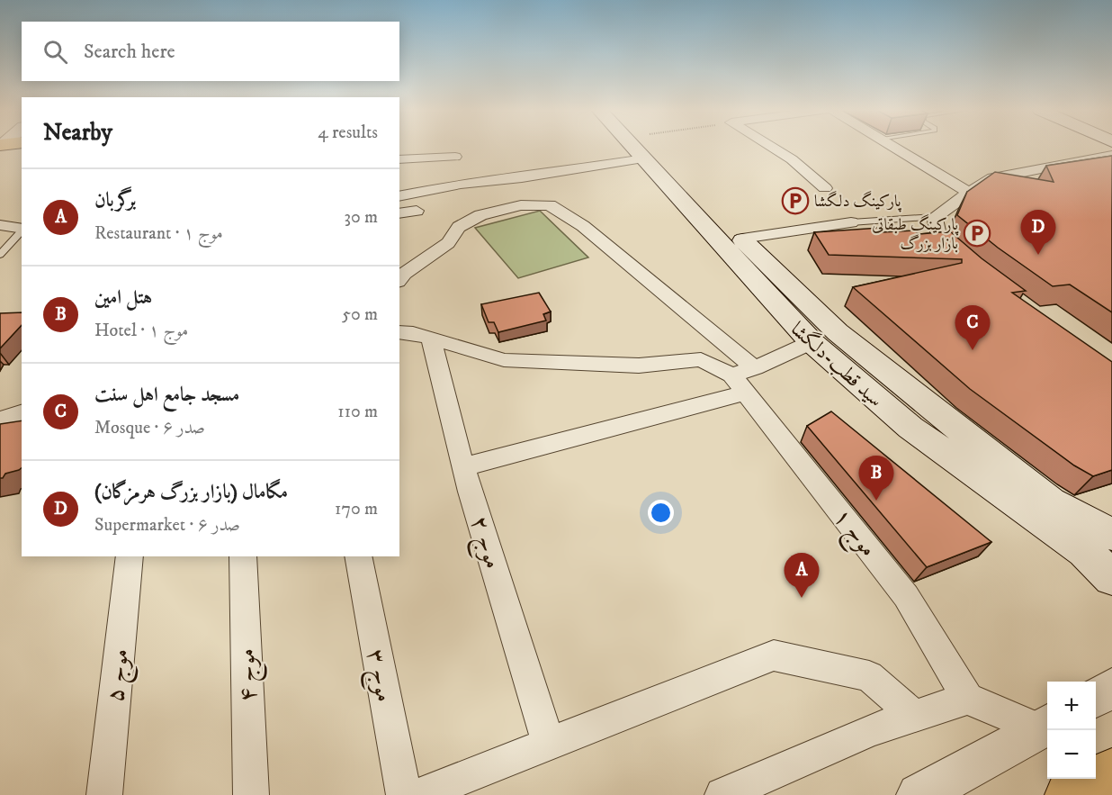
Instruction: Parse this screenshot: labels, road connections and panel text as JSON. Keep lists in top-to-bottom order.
{
  "streets": {
    "main road": ["سید قطب-دلگشا"],
    "street": [
      "موج ۱",
      "موج ۲",
      "موج ۵",
      "موج ۴",
      "موج ۳"
    ]
  },
  "places": {
    "parking": ["پارکینگ دلگشا", "پارکینگ طبقاتی بازار بزرگ"]
  },
  "page": {
    "search": "Search here",
    "heading": ["Nearby", "4 results"],
    "list": [
      {
        "mark": "A",
        "name": "برگربان",
        "note": "Restaurant · موج ۱",
        "value": "30 m"
      },
      {
        "mark": "B",
        "name": "هتل امین",
        "note": "Hotel · موج ۱",
        "value": "50 m"
      },
      {
        "mark": "C",
        "name": "مسجد جامع اهل سنت",
        "note": "Mosque · صدر ۶",
        "value": "110 m"
      },
      {
        "mark": "D",
        "name": "مگامال (بازار بزرگ هرمزگان)",
        "note": "Supermarket · صدر ۶",
        "value": "170 m"
      }
    ],
    "pins": [
      "D",
      "C",
      "B",
      "A"
    ],
    "map_buttons": ["+", "−"]
  }
}
